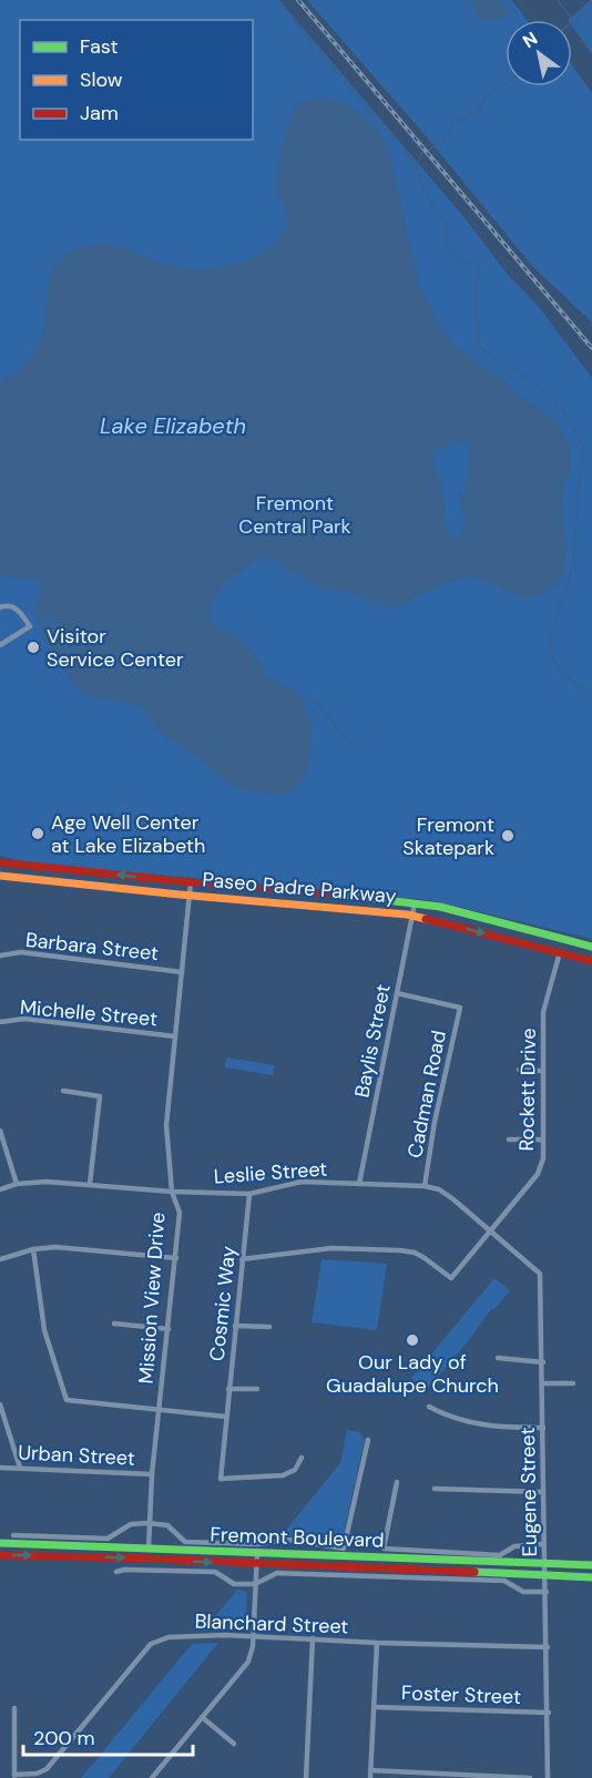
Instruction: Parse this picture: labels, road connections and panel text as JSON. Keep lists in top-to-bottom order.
{
  "streets": {
    "main road": ["Paseo Padre Parkway", "Mission View Drive", "Fremont Boulevard"],
    "street": [
      "Barbara Street",
      "Michelle Street",
      "Baylis Street",
      "Rockett Drive",
      "Cadman Road",
      "Leslie Street",
      "Cosmic Way",
      "Urban Street",
      "Eugene Street",
      "Blanchard Street",
      "Foster Street"
    ]
  },
  "crossings": [
    ["Paseo Padre Parkway", "Baylis Street"],
    ["Paseo Padre Parkway", "Rockett Drive"],
    ["Paseo Padre Parkway", "Mission View Drive"],
    ["Barbara Street", "Mission View Drive"],
    ["Michelle Street", "Mission View Drive"],
    ["Baylis Street", "Cadman Road"],
    ["Baylis Street", "Leslie Street"],
    ["Rockett Drive", "Leslie Street"],
    ["Rockett Drive", "Cosmic Way"],
    ["Rockett Drive", "Eugene Street"],
    ["Cadman Road", "Leslie Street"],
    ["Leslie Street", "Mission View Drive"],
    ["Leslie Street", "Cosmic Way"],
    ["Leslie Street", "Eugene Street"],
    ["Mission View Drive", "Urban Street"],
    ["Mission View Drive", "Fremont Boulevard"],
    ["Eugene Street", "Fremont Boulevard"],
    ["Eugene Street", "Blanchard Street"],
    ["Eugene Street", "Foster Street"]
  ],
  "water": ["Lake Elizabeth"],
  "parks": ["Fremont Central Park"],
  "places": [
    "Visitor Service Center",
    "Age Well Center at Lake Elizabeth",
    "Fremont Skatepark",
    "Our Lady of Guadalupe Church"
  ],
  "legend": ["Fast", "Slow", "Jam"],
  "scale_bar": "200 m",
  "north": "top left"
}
